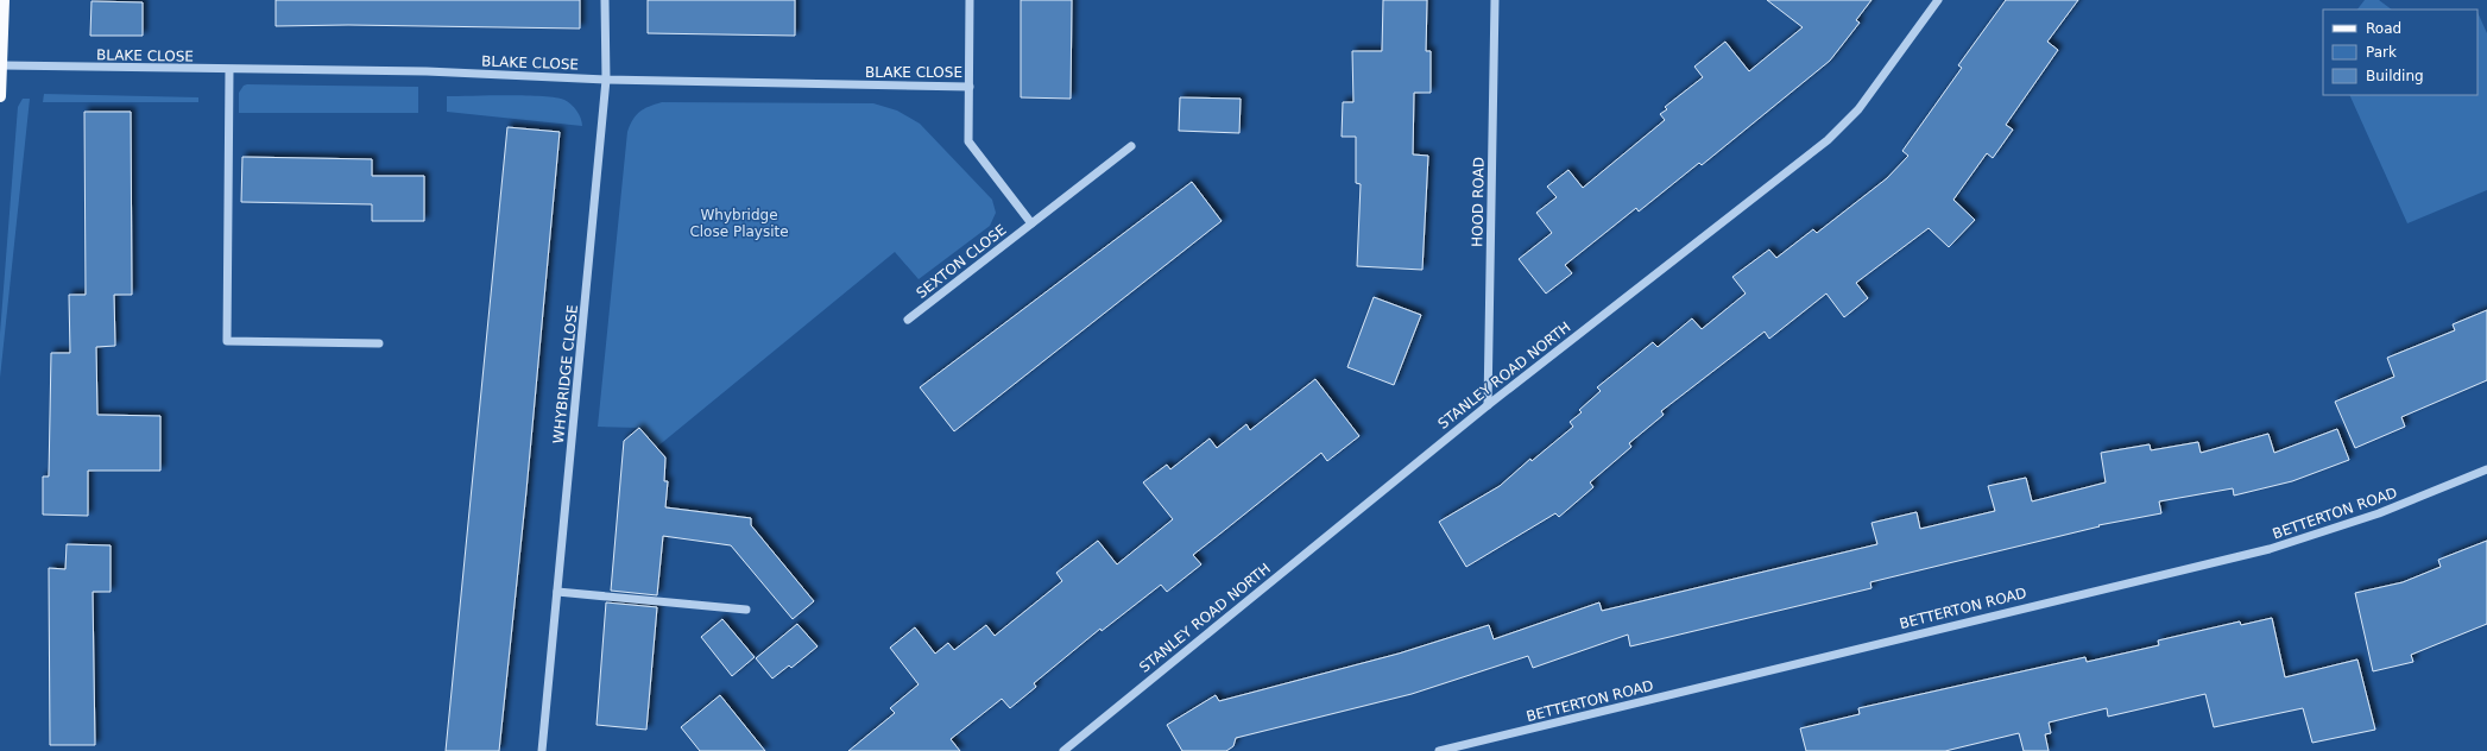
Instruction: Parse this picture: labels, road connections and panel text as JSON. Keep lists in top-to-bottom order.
{
  "streets": {
    "street": [
      "BLAKE CLOSE",
      "HOOD ROAD",
      "SEXTON CLOSE",
      "WHYBRIDGE CLOSE",
      "STANLEY ROAD NORTH",
      "BETTERTON ROAD"
    ]
  },
  "crossings": [
    ["BLAKE CLOSE", "WHYBRIDGE CLOSE"],
    ["HOOD ROAD", "STANLEY ROAD NORTH"]
  ],
  "parks": ["Whybridge Close Playsite"],
  "legend": ["Road", "Park", "Building"]
}
